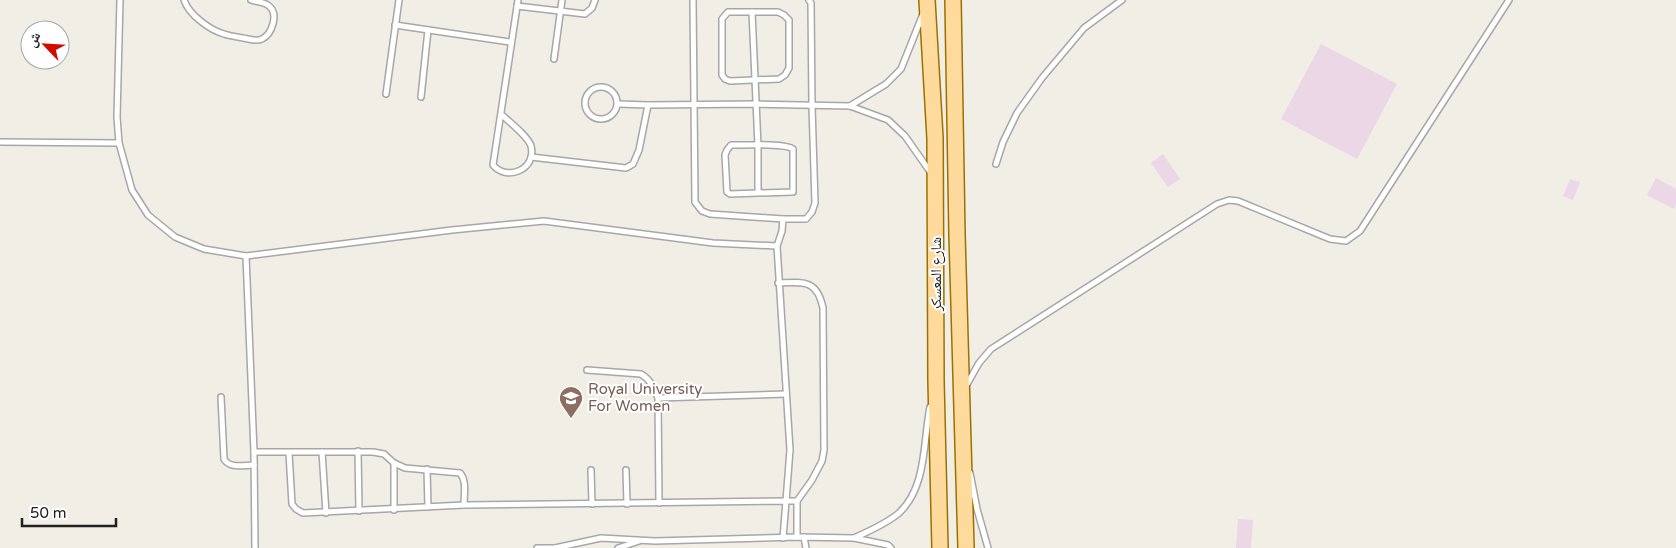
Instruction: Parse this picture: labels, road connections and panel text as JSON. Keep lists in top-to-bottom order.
{
  "streets": {
    "main road": ["شارع المعسكر"]
  },
  "places": {
    "school or university": ["Royal University For Women"]
  },
  "scale_bar": "50 m",
  "north": "top left"
}
